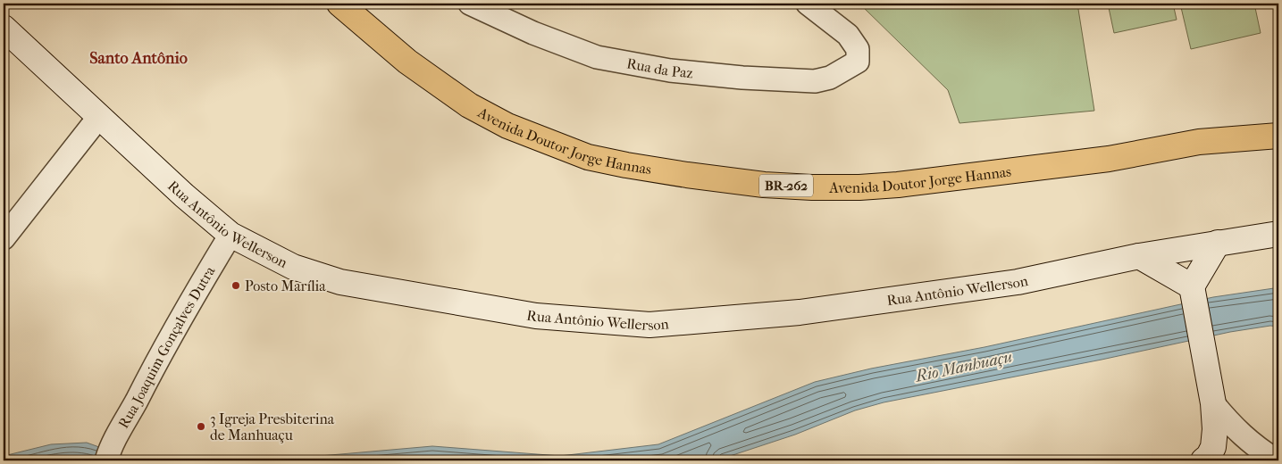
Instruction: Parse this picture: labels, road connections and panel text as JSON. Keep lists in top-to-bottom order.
{
  "streets": {
    "highway": ["Avenida Doutor Jorge Hannas", "BR-262"],
    "street": ["Rua da Paz", "Rua Antônio Wellerson", "Rua Joaquim Gonçalves Dutra"]
  },
  "crossings": [
    ["Rua Antônio Wellerson", "Rua Joaquim Gonçalves Dutra"]
  ],
  "districts": ["Santo Antônio"],
  "water": ["Rio Manhuaçu"],
  "places": ["Posto Marília", "3 Igreja Presbiterina de Manhuaçu"]
}
